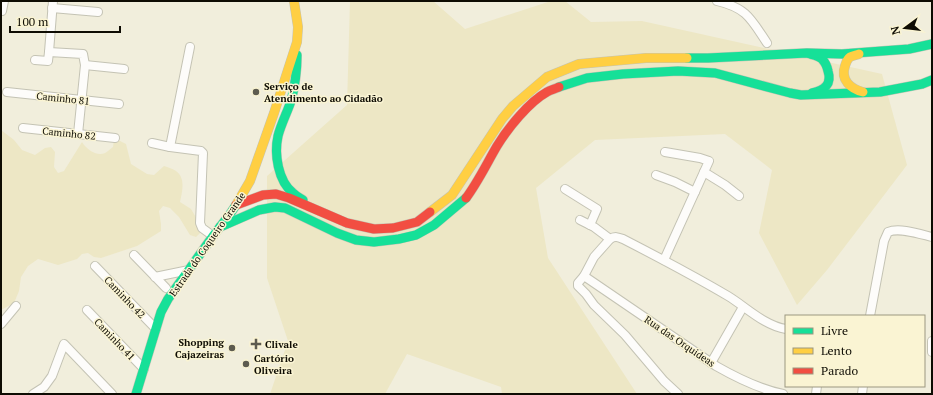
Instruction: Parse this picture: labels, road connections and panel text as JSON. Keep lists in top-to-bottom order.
{
  "streets": {
    "main road": ["Estrada do Coqueiro Grande"],
    "street": [
      "Caminho 81",
      "Caminho 82",
      "Caminho 42",
      "Caminho 41",
      "Rua das Orquideas"
    ]
  },
  "crossings": [
    ["Estrada do Coqueiro Grande", "Caminho 42"],
    ["Estrada do Coqueiro Grande", "Caminho 41"]
  ],
  "places": {
    "other": ["Serviço de Atendimento ao Cidadão", "Shopping Cajazeiras", "Cartório Oliveira"],
    "health": ["Clivale"]
  },
  "legend": ["Livre", "Lento", "Parado"],
  "scale_bar": "100 m",
  "north": "left"
}
